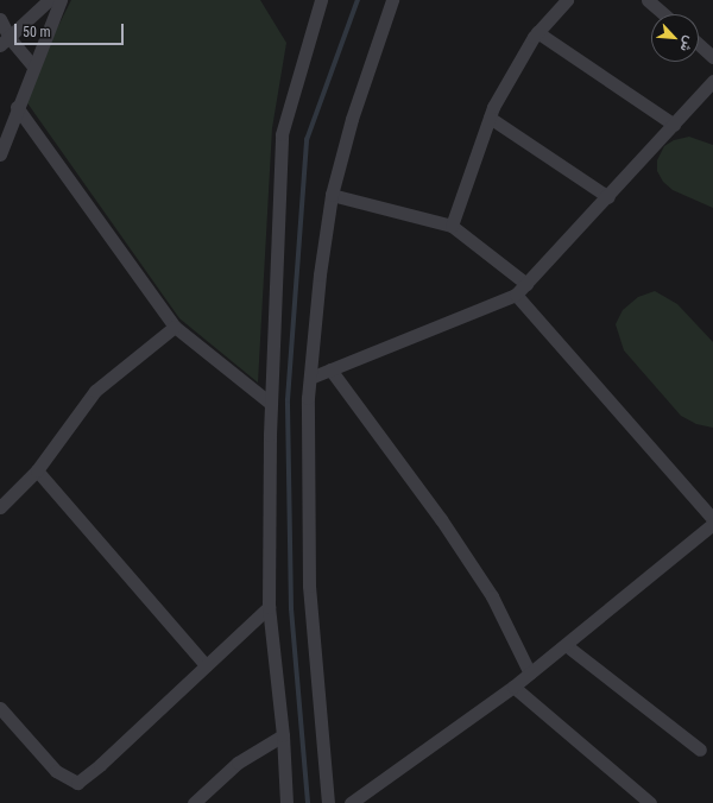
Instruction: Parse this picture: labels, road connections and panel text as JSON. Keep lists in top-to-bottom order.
{
  "scale_bar": "50 m",
  "north": "bottom right"
}
